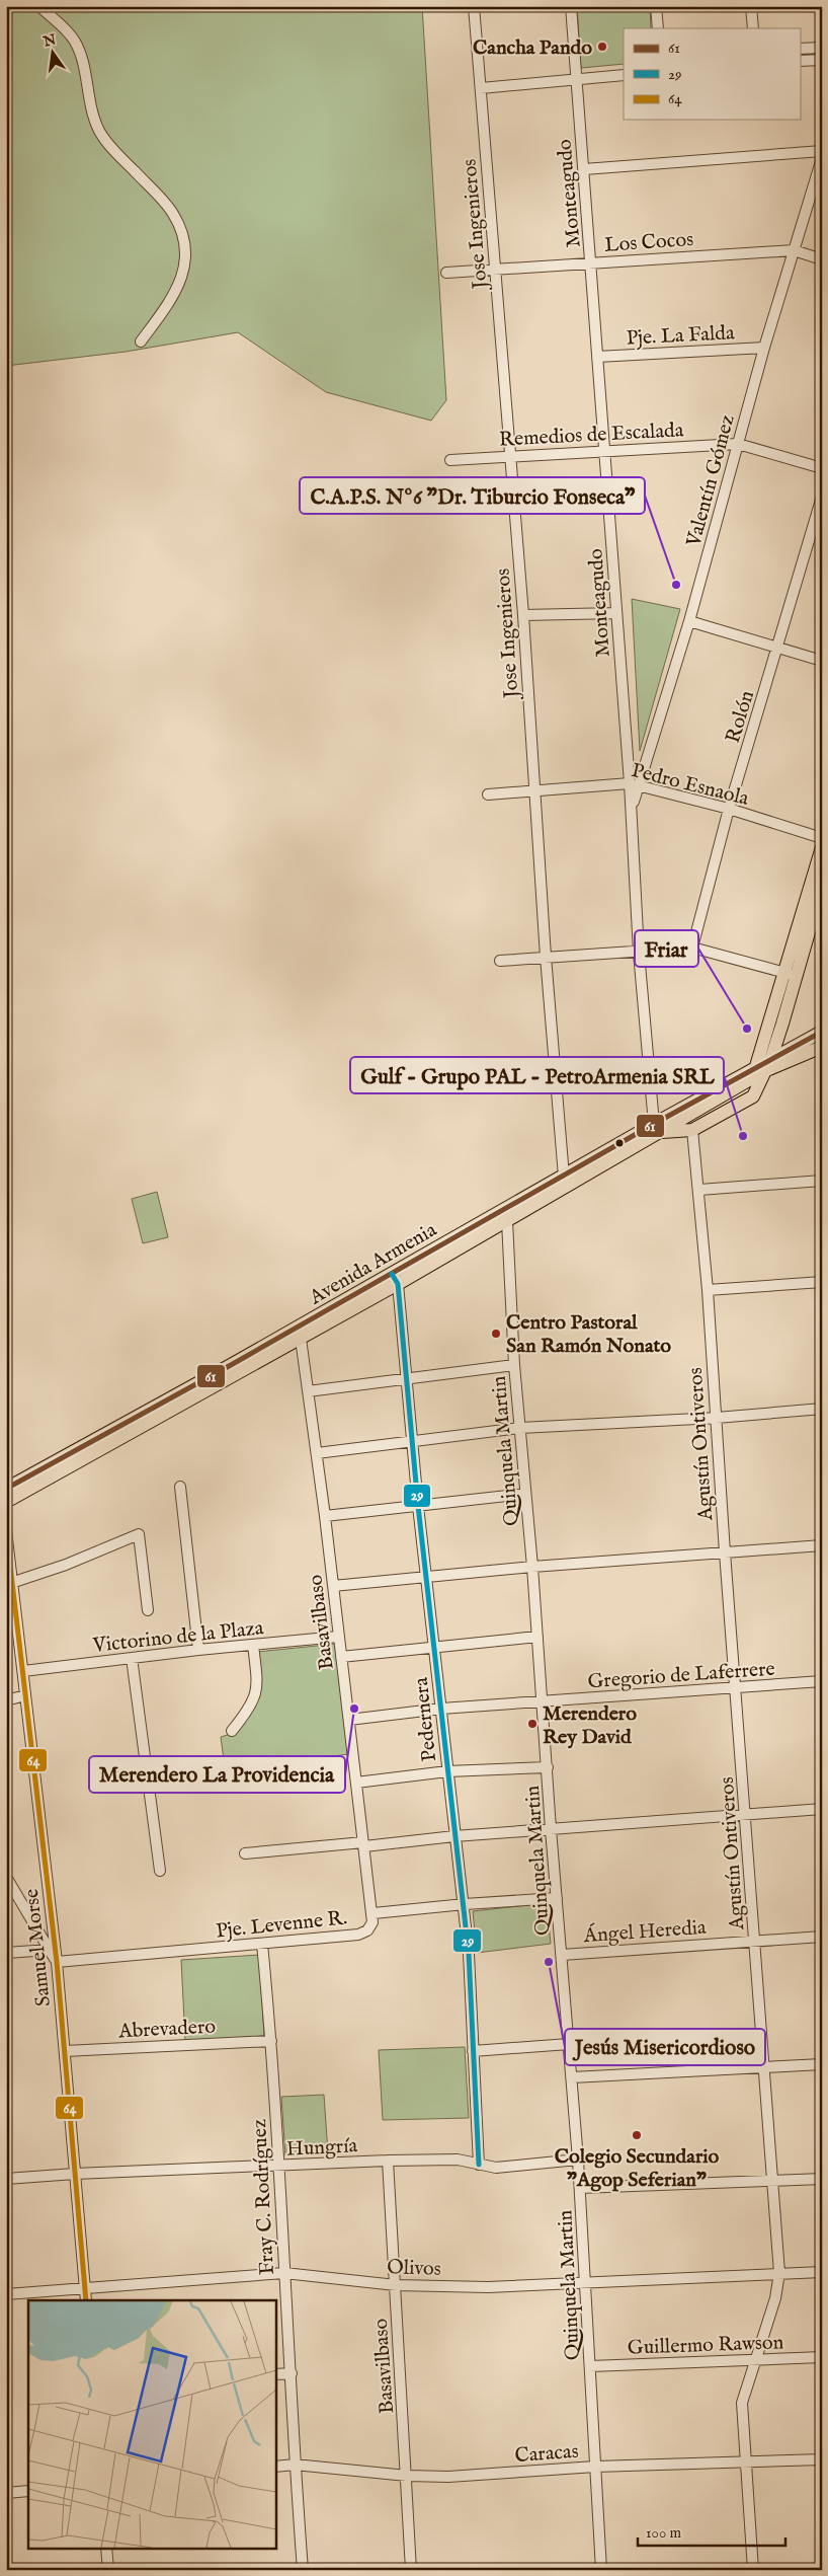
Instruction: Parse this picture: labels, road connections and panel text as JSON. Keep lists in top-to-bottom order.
{
  "streets": {
    "main road": ["Avenida Armenia"],
    "street": [
      "Monteagudo",
      "Jose Ingenieros",
      "Los Cocos",
      "Pje. La Falda",
      "Remedios de Escalada",
      "Valentín Gómez",
      "Rolón",
      "Pedro Esnaola",
      "Agustín Ontiveros",
      "Quinquela Martin",
      "Basavilbaso",
      "Victorino de la Plaza",
      "Gregorio de Laferrere",
      "Pedernera",
      "Pje. Levenne R.",
      "Ángel Heredia",
      "Samuel Morse",
      "Abrevadero",
      "Hungría",
      "Fray C. Rodríguez",
      "Olivos",
      "Guillermo Rawson",
      "Caracas"
    ]
  },
  "crossings": [
    ["Monteagudo", "Los Cocos"],
    ["Monteagudo", "Pje. La Falda"],
    ["Monteagudo", "Remedios de Escalada"],
    ["Monteagudo", "Valentín Gómez"],
    ["Monteagudo", "Pedro Esnaola"],
    ["Monteagudo", "Avenida Armenia"],
    ["Jose Ingenieros", "Los Cocos"],
    ["Jose Ingenieros", "Remedios de Escalada"],
    ["Jose Ingenieros", "Pedro Esnaola"],
    ["Jose Ingenieros", "Avenida Armenia"],
    ["Los Cocos", "Valentín Gómez"],
    ["Pje. La Falda", "Valentín Gómez"],
    ["Remedios de Escalada", "Valentín Gómez"],
    ["Valentín Gómez", "Pedro Esnaola"],
    ["Rolón", "Pedro Esnaola"],
    ["Avenida Armenia", "Quinquela Martin"],
    ["Avenida Armenia", "Basavilbaso"],
    ["Avenida Armenia", "Pedernera"],
    ["Agustín Ontiveros", "Gregorio de Laferrere"],
    ["Agustín Ontiveros", "Ángel Heredia"],
    ["Agustín Ontiveros", "Olivos"],
    ["Agustín Ontiveros", "Guillermo Rawson"],
    ["Agustín Ontiveros", "Caracas"],
    ["Quinquela Martin", "Gregorio de Laferrere"],
    ["Quinquela Martin", "Pje. Levenne R."],
    ["Quinquela Martin", "Ángel Heredia"],
    ["Quinquela Martin", "Hungría"],
    ["Quinquela Martin", "Olivos"],
    ["Quinquela Martin", "Guillermo Rawson"],
    ["Quinquela Martin", "Caracas"],
    ["Basavilbaso", "Victorino de la Plaza"],
    ["Basavilbaso", "Gregorio de Laferrere"],
    ["Basavilbaso", "Pje. Levenne R."],
    ["Basavilbaso", "Hungría"],
    ["Basavilbaso", "Olivos"],
    ["Basavilbaso", "Caracas"],
    ["Victorino de la Plaza", "Samuel Morse"],
    ["Gregorio de Laferrere", "Pedernera"],
    ["Pedernera", "Pje. Levenne R."],
    ["Pedernera", "Hungría"],
    ["Pje. Levenne R.", "Samuel Morse"],
    ["Pje. Levenne R.", "Fray C. Rodríguez"],
    ["Samuel Morse", "Abrevadero"],
    ["Samuel Morse", "Hungría"],
    ["Samuel Morse", "Olivos"],
    ["Abrevadero", "Fray C. Rodríguez"],
    ["Hungría", "Fray C. Rodríguez"],
    ["Fray C. Rodríguez", "Olivos"],
    ["Fray C. Rodríguez", "Caracas"]
  ],
  "places": [
    "Cancha Pando",
    "C.A.P.S. Nº6 \"Dr. Tiburcio Fonseca\"",
    "Friar",
    "Gulf - Grupo PAL - PetroArmenia SRL",
    "Centro Pastoral San Ramón Nonato",
    "Merendero La Providencia",
    "Merendero Rey David",
    "Jesús Misericordioso",
    "Colegio Secundario \"Agop Seferian\""
  ],
  "lines": ["transit line 61", "transit line 29", "transit line 64"],
  "legend": ["61", "29", "64"],
  "scale_bar": "100 m",
  "north": "top"
}
